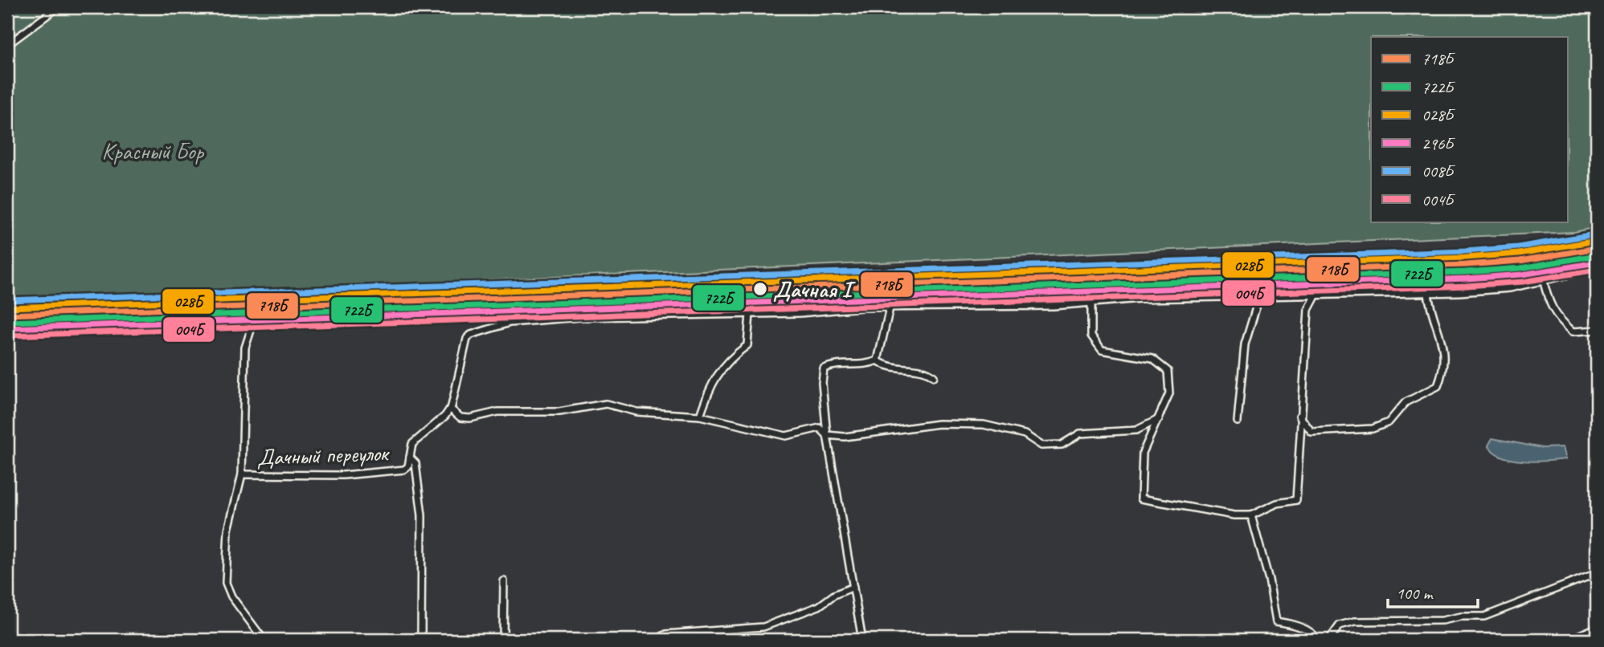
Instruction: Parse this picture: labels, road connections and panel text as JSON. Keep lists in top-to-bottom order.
{
  "streets": {
    "street": ["Дачный переулок"]
  },
  "parks": ["Красный Бор"],
  "places": ["Дачная I"],
  "lines": [
    "transit line 008Б",
    "transit line 028Б",
    "transit line 718Б",
    "transit line 722Б",
    "transit line 296Б",
    "transit line 004Б"
  ],
  "legend": [
    "718Б",
    "722Б",
    "028Б",
    "296Б",
    "008Б",
    "004Б"
  ],
  "scale_bar": "100 m"
}
